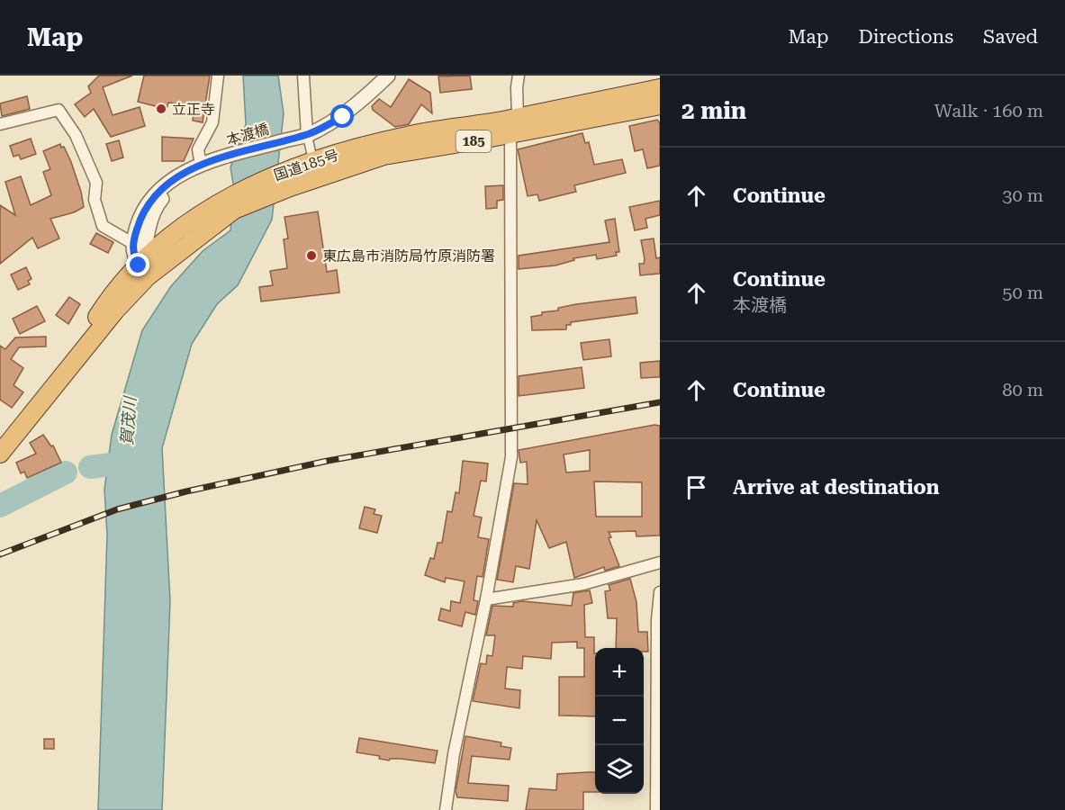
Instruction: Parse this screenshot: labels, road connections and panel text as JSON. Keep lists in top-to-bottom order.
{
  "streets": {
    "highway": ["185", "国道185号"],
    "street": ["本渡橋"]
  },
  "water": ["賀茂川"],
  "places": ["立正寺", "東広島市消防局竹原消防署"],
  "page": {
    "header": "Map",
    "nav": ["Map", "Directions", "Saved"],
    "heading": ["2 min", "Walk · 160 m"],
    "list": [
      ["Continue", "30 m"],
      ["Continue", "本渡橋", "50 m"],
      ["Continue", "80 m"],
      "Arrive at destination"
    ],
    "map_buttons": ["+", "−"]
  }
}
